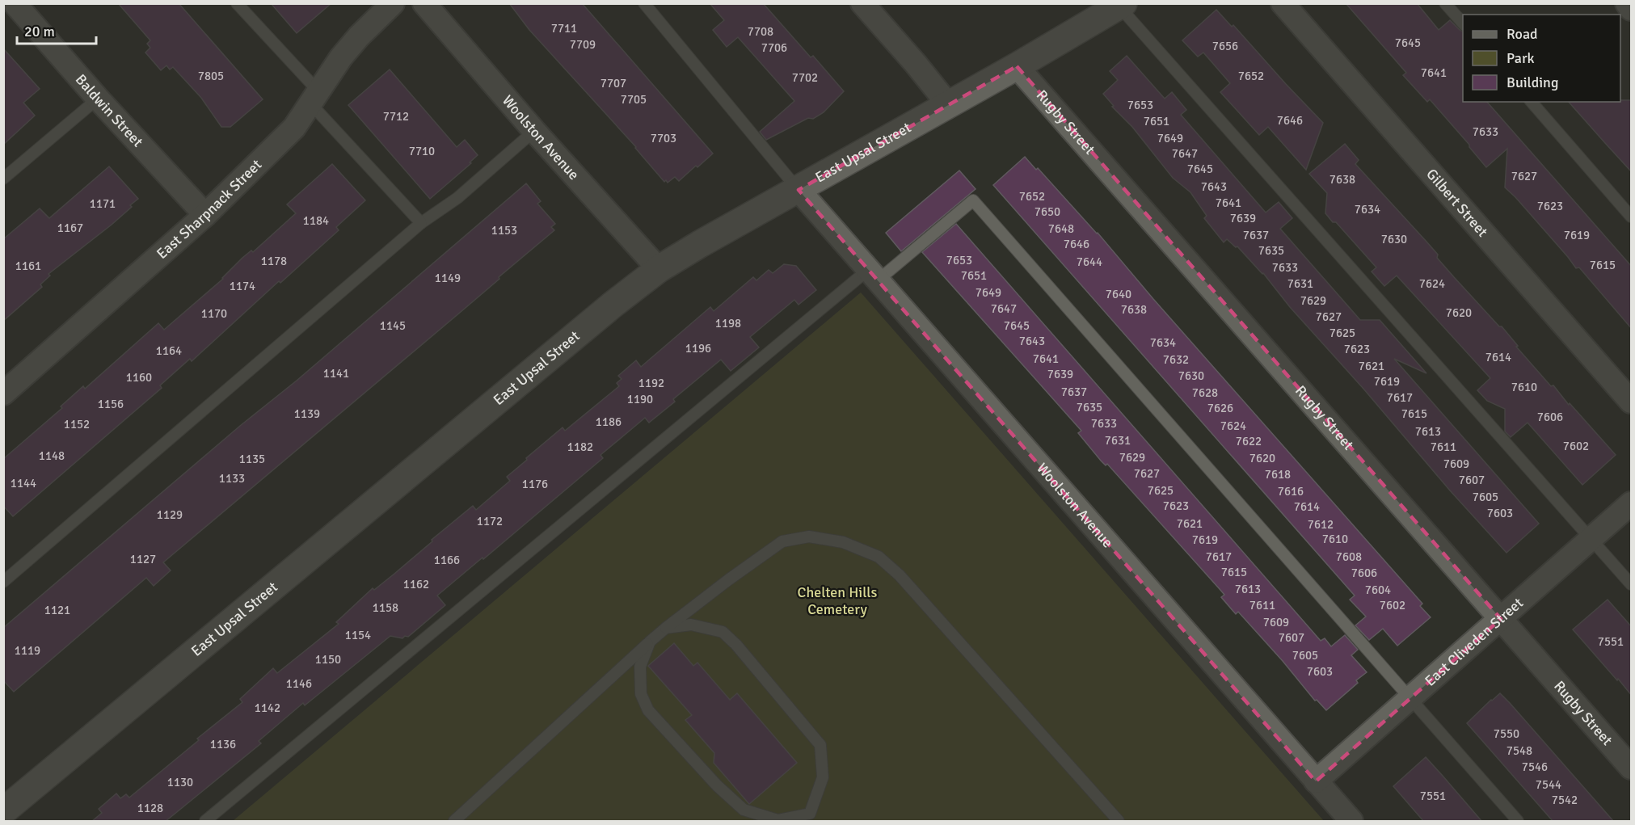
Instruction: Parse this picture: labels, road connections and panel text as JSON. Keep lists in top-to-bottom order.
{
  "streets": {
    "street": [
      "Baldwin Street",
      "Rugby Street",
      "Woolston Avenue",
      "East Upsal Street",
      "Gilbert Street",
      "East Sharpnack Street",
      "East Cliveden Street"
    ]
  },
  "crossings": [
    ["Baldwin Street", "East Sharpnack Street"],
    ["Rugby Street", "East Upsal Street"],
    ["Rugby Street", "East Cliveden Street"],
    ["Woolston Avenue", "East Upsal Street"],
    ["Woolston Avenue", "East Cliveden Street"]
  ],
  "parks": ["Chelten Hills Cemetery"],
  "house_numbers": [
    "7711",
    "7708",
    "7645",
    "7709",
    "7656",
    "7706",
    "7641",
    "7805",
    "7652",
    "7702",
    "7707",
    "7705",
    "7653",
    "7712",
    "7646",
    "7651",
    "7633",
    "7703",
    "7649",
    "7710",
    "7647",
    "7645",
    "7627",
    "7638",
    "7643",
    "7652",
    "7641",
    "1171",
    "7623",
    "7634",
    "7650",
    "7639",
    "1184",
    "1167",
    "7648",
    "1153",
    "7637",
    "7619",
    "7630",
    "7646",
    "7635",
    "7653",
    "1178",
    "7644",
    "7615",
    "1161",
    "7633",
    "7651",
    "1149",
    "7631",
    "7624",
    "1174",
    "7649",
    "7640",
    "7629",
    "7647",
    "7638",
    "7620",
    "1170",
    "7627",
    "1198",
    "1145",
    "7645",
    "7625",
    "7643",
    "7634",
    "1196",
    "7623",
    "1164",
    "7614",
    "7641",
    "7632",
    "7621",
    "1141",
    "7639",
    "7630",
    "1160",
    "7619",
    "1192",
    "7610",
    "7637",
    "7628",
    "7617",
    "1190",
    "1156",
    "7635",
    "7626",
    "1139",
    "7615",
    "7606",
    "1186",
    "7633",
    "1152",
    "7624",
    "7613",
    "7631",
    "7622",
    "7602",
    "1182",
    "7611",
    "1148",
    "7629",
    "7620",
    "1135",
    "7609",
    "7627",
    "7618",
    "1133",
    "7607",
    "1144",
    "1176",
    "7625",
    "7616",
    "7605",
    "7623",
    "7614",
    "7603",
    "1129",
    "1172",
    "7621",
    "7612",
    "7610",
    "7619",
    "7617",
    "7608",
    "1127",
    "1166",
    "7615",
    "7606",
    "1162",
    "7613",
    "7604",
    "7611",
    "7602",
    "1158",
    "1121",
    "7609",
    "1154",
    "7607",
    "7551",
    "1119",
    "7605",
    "1150",
    "7603",
    "1146",
    "1142",
    "7550",
    "1136",
    "7548",
    "7546",
    "1130",
    "7544",
    "7551",
    "7542",
    "1128"
  ],
  "legend": ["Road", "Park", "Building"],
  "scale_bar": "20 m"
}
